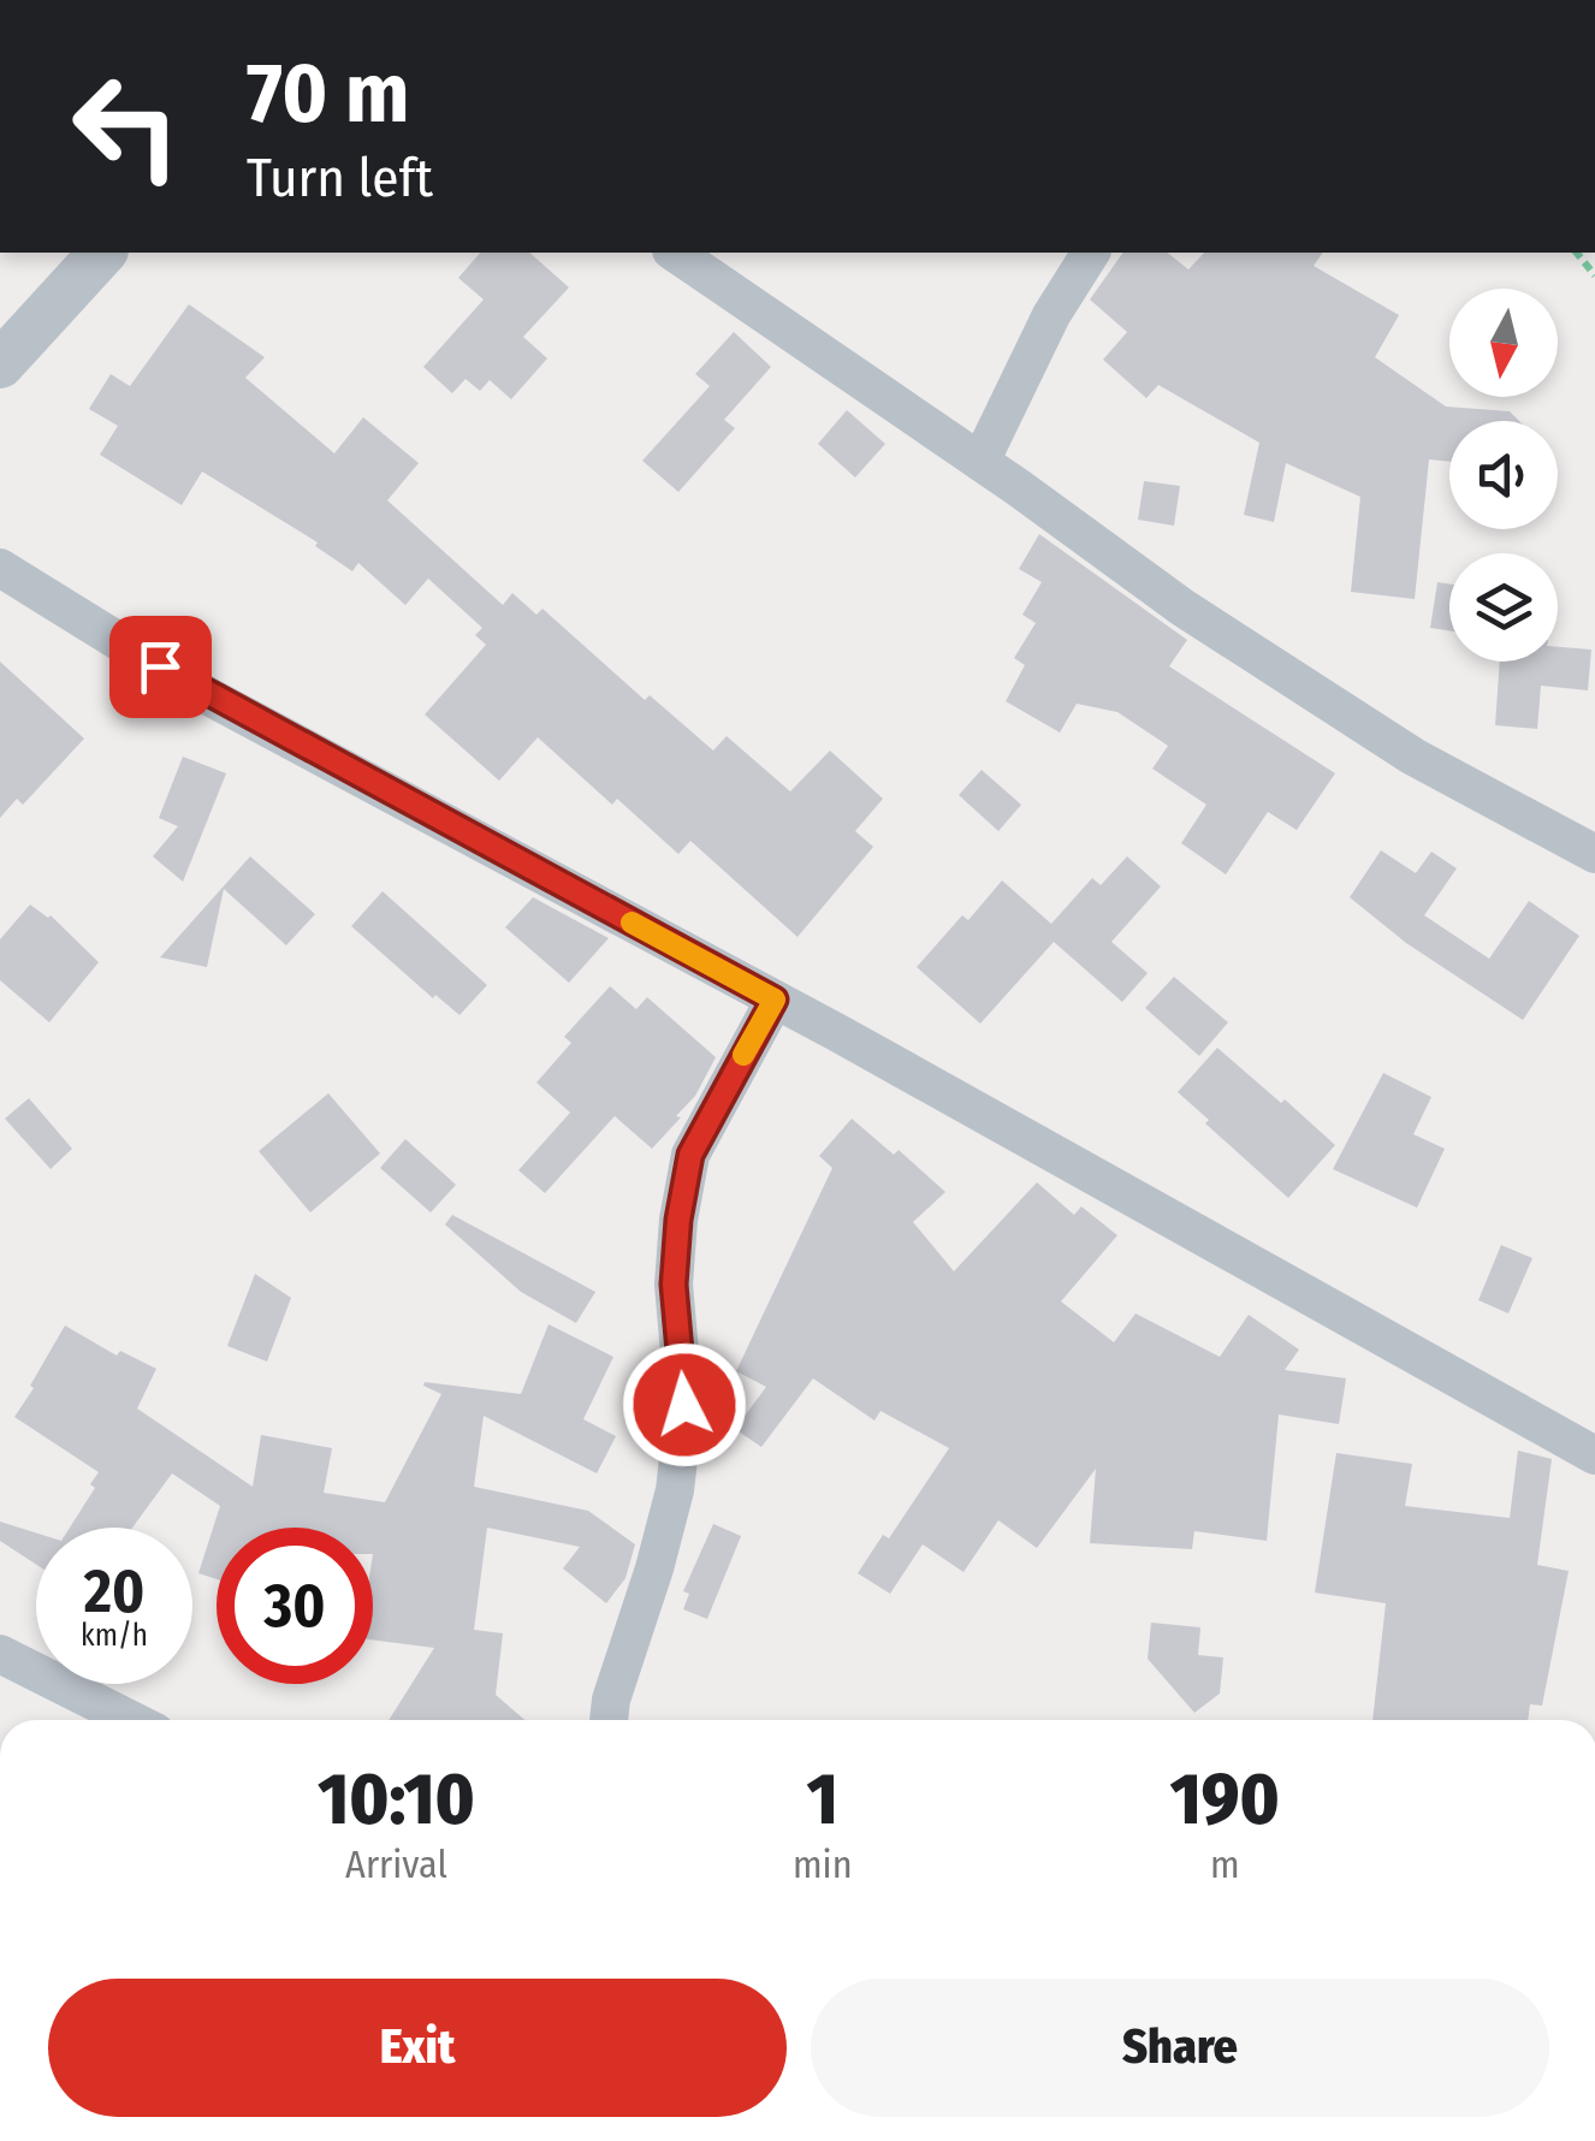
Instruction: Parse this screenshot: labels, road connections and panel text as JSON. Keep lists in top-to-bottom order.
{
  "north": "bottom",
  "page": {
    "turn": ["70 m", "Turn left"],
    "speed": "20 km/h",
    "limit": "30",
    "eta": [
      "10:10",
      "Arrival",
      "1",
      "min",
      "190",
      "m"
    ],
    "buttons": ["Exit", "Share"]
  }
}
